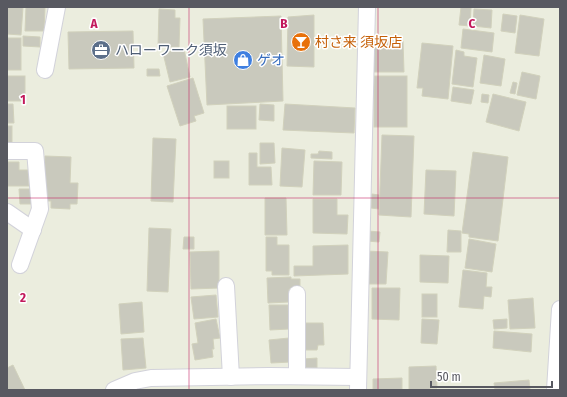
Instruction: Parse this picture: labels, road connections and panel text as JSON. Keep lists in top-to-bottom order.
{
  "places": {
    "bar": ["村さ来 須坂店"],
    "office": ["ハローワーク須坂"],
    "shop": ["ゲオ"]
  },
  "scale_bar": "50 m",
  "grid": {
    "columns": ["A", "B", "C"],
    "rows": ["1", "2"]
  }
}
